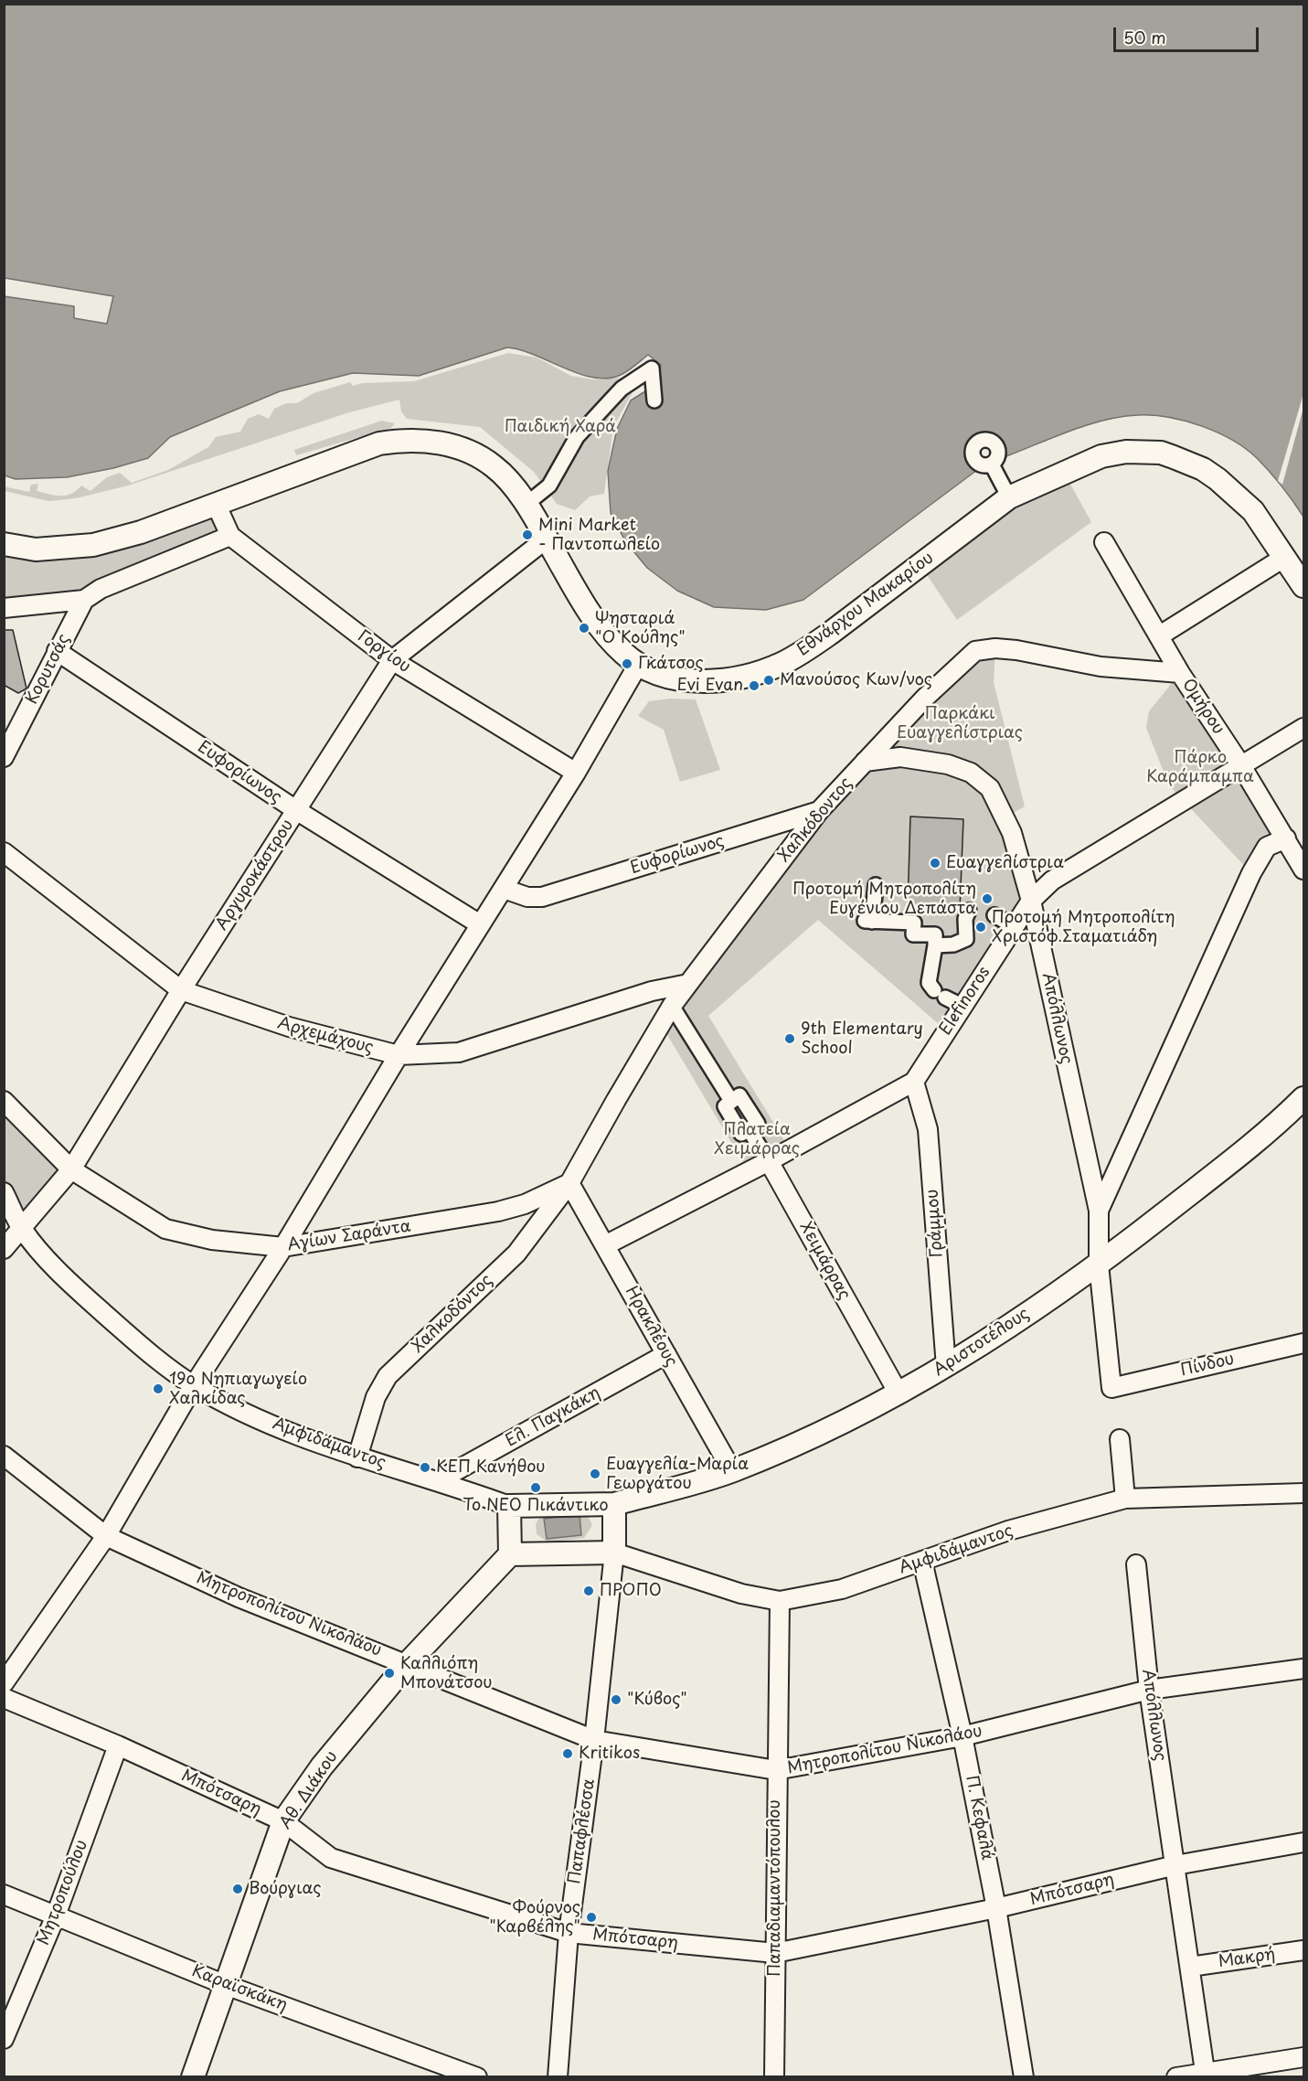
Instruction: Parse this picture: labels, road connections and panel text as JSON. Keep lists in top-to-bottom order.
{
  "streets": {
    "street": [
      "Εθνάρχου Μακαρίου",
      "Γοργίου",
      "Κορυτσάς",
      "Ομήρου",
      "Ευφορίωνος",
      "Χαλκόδοντος",
      "Αργυροκάστρου",
      "Elefinoros",
      "Απόλλωνος",
      "Αρχεμάχους",
      "Γράμμου",
      "Αγίων Σαράντα",
      "Χειμάρρας",
      "Χαλκοδόντος",
      "Ηρακλέους",
      "Αριστοτέλους",
      "Πίνδου",
      "Ελ. Παγκάκη",
      "Αμφιδάμαντος",
      "Μητροπολίτου Νικολάου",
      "Αθ. Διάκου",
      "Μπότσαρη",
      "Π. Κεφαλά",
      "Παπαφλέσσα",
      "Παπαδιαμαντόπουλου",
      "Μητροπούλου",
      "Μακρή",
      "Καραϊσκάκη"
    ]
  },
  "crossings": [
    ["Εθνάρχου Μακαρίου", "Γοργίου"],
    ["Εθνάρχου Μακαρίου", "Αργυροκάστρου"],
    ["Γοργίου", "Κορυτσάς"],
    ["Γοργίου", "Αργυροκάστρου"],
    ["Κορυτσάς", "Ευφορίωνος"],
    ["Ομήρου", "Χαλκόδοντος"],
    ["Ομήρου", "Elefinoros"],
    ["Ευφορίωνος", "Χαλκόδοντος"],
    ["Ευφορίωνος", "Αργυροκάστρου"],
    ["Χαλκόδοντος", "Απόλλωνος"],
    ["Χαλκόδοντος", "Αρχεμάχους"],
    ["Χαλκόδοντος", "Αγίων Σαράντα"],
    ["Χαλκόδοντος", "Χειμάρρας"],
    ["Χαλκόδοντος", "Χαλκοδόντος"],
    ["Χαλκόδοντος", "Ηρακλέους"],
    ["Αργυροκάστρου", "Αρχεμάχους"],
    ["Αργυροκάστρου", "Αγίων Σαράντα"],
    ["Αργυροκάστρου", "Αμφιδάμαντος"],
    ["Elefinoros", "Απόλλωνος"],
    ["Elefinoros", "Γράμμου"],
    ["Elefinoros", "Χειμάρρας"],
    ["Elefinoros", "Ηρακλέους"],
    ["Απόλλωνος", "Αριστοτέλους"],
    ["Απόλλωνος", "Πίνδου"],
    ["Απόλλωνος", "Μητροπολίτου Νικολάου"],
    ["Απόλλωνος", "Μπότσαρη"],
    ["Απόλλωνος", "Μακρή"],
    ["Γράμμου", "Αριστοτέλους"],
    ["Αγίων Σαράντα", "Χαλκοδόντος"],
    ["Αγίων Σαράντα", "Ηρακλέους"],
    ["Χειμάρρας", "Αριστοτέλους"],
    ["Χαλκοδόντος", "Ηρακλέους"],
    ["Χαλκοδόντος", "Αμφιδάμαντος"],
    ["Ηρακλέους", "Αριστοτέλους"],
    ["Ηρακλέους", "Ελ. Παγκάκη"],
    ["Αριστοτέλους", "Αμφιδάμαντος"],
    ["Ελ. Παγκάκη", "Αμφιδάμαντος"],
    ["Αμφιδάμαντος", "Π. Κεφαλά"],
    ["Αμφιδάμαντος", "Παπαφλέσσα"],
    ["Αμφιδάμαντος", "Παπαδιαμαντόπουλου"],
    ["Μητροπολίτου Νικολάου", "Αθ. Διάκου"],
    ["Μητροπολίτου Νικολάου", "Π. Κεφαλά"],
    ["Μητροπολίτου Νικολάου", "Παπαφλέσσα"],
    ["Μητροπολίτου Νικολάου", "Παπαδιαμαντόπουλου"],
    ["Αθ. Διάκου", "Μπότσαρη"],
    ["Αθ. Διάκου", "Καραϊσκάκη"],
    ["Μπότσαρη", "Π. Κεφαλά"],
    ["Μπότσαρη", "Παπαφλέσσα"],
    ["Μπότσαρη", "Παπαδιαμαντόπουλου"],
    ["Μπότσαρη", "Μητροπούλου"],
    ["Μητροπούλου", "Καραϊσκάκη"]
  ],
  "parks": [
    "Παιδική Χαρά",
    "Παρκάκι Ευαγγελίστριας",
    "Πάρκο Καράμπαμπα",
    "Πλατεία Χειμάρρας"
  ],
  "places": [
    "Mini Market - Παντοπωλείο",
    "Ψησταριά \"Ο Κούλης\"",
    "Γκάτσος",
    "Μανούσος Κων/νος",
    "Evi Evan",
    "Ευαγγελίστρια",
    "Προτομή Μητροπολίτη Ευγένιου Δεπάστα",
    "Προτομή Μητροπολίτη Χριστόφ.Σταματιάδη",
    "9th Elementary School",
    "19ο Νηπιαγωγείο Χαλκίδας",
    "ΚΕΠ Κανήθου",
    "Ευαγγελία-Μαρία Γεωργάτου",
    "Το ΝΕΟ Πικάντικο",
    "ΠΡΟΠΟ",
    "Καλλιόπη Μπονάτσου",
    "\"Κύβος\"",
    "Kritikos",
    "Βούργιας",
    "Φούρνος \"Καρβέλης\""
  ],
  "scale_bar": "50 m"
}
